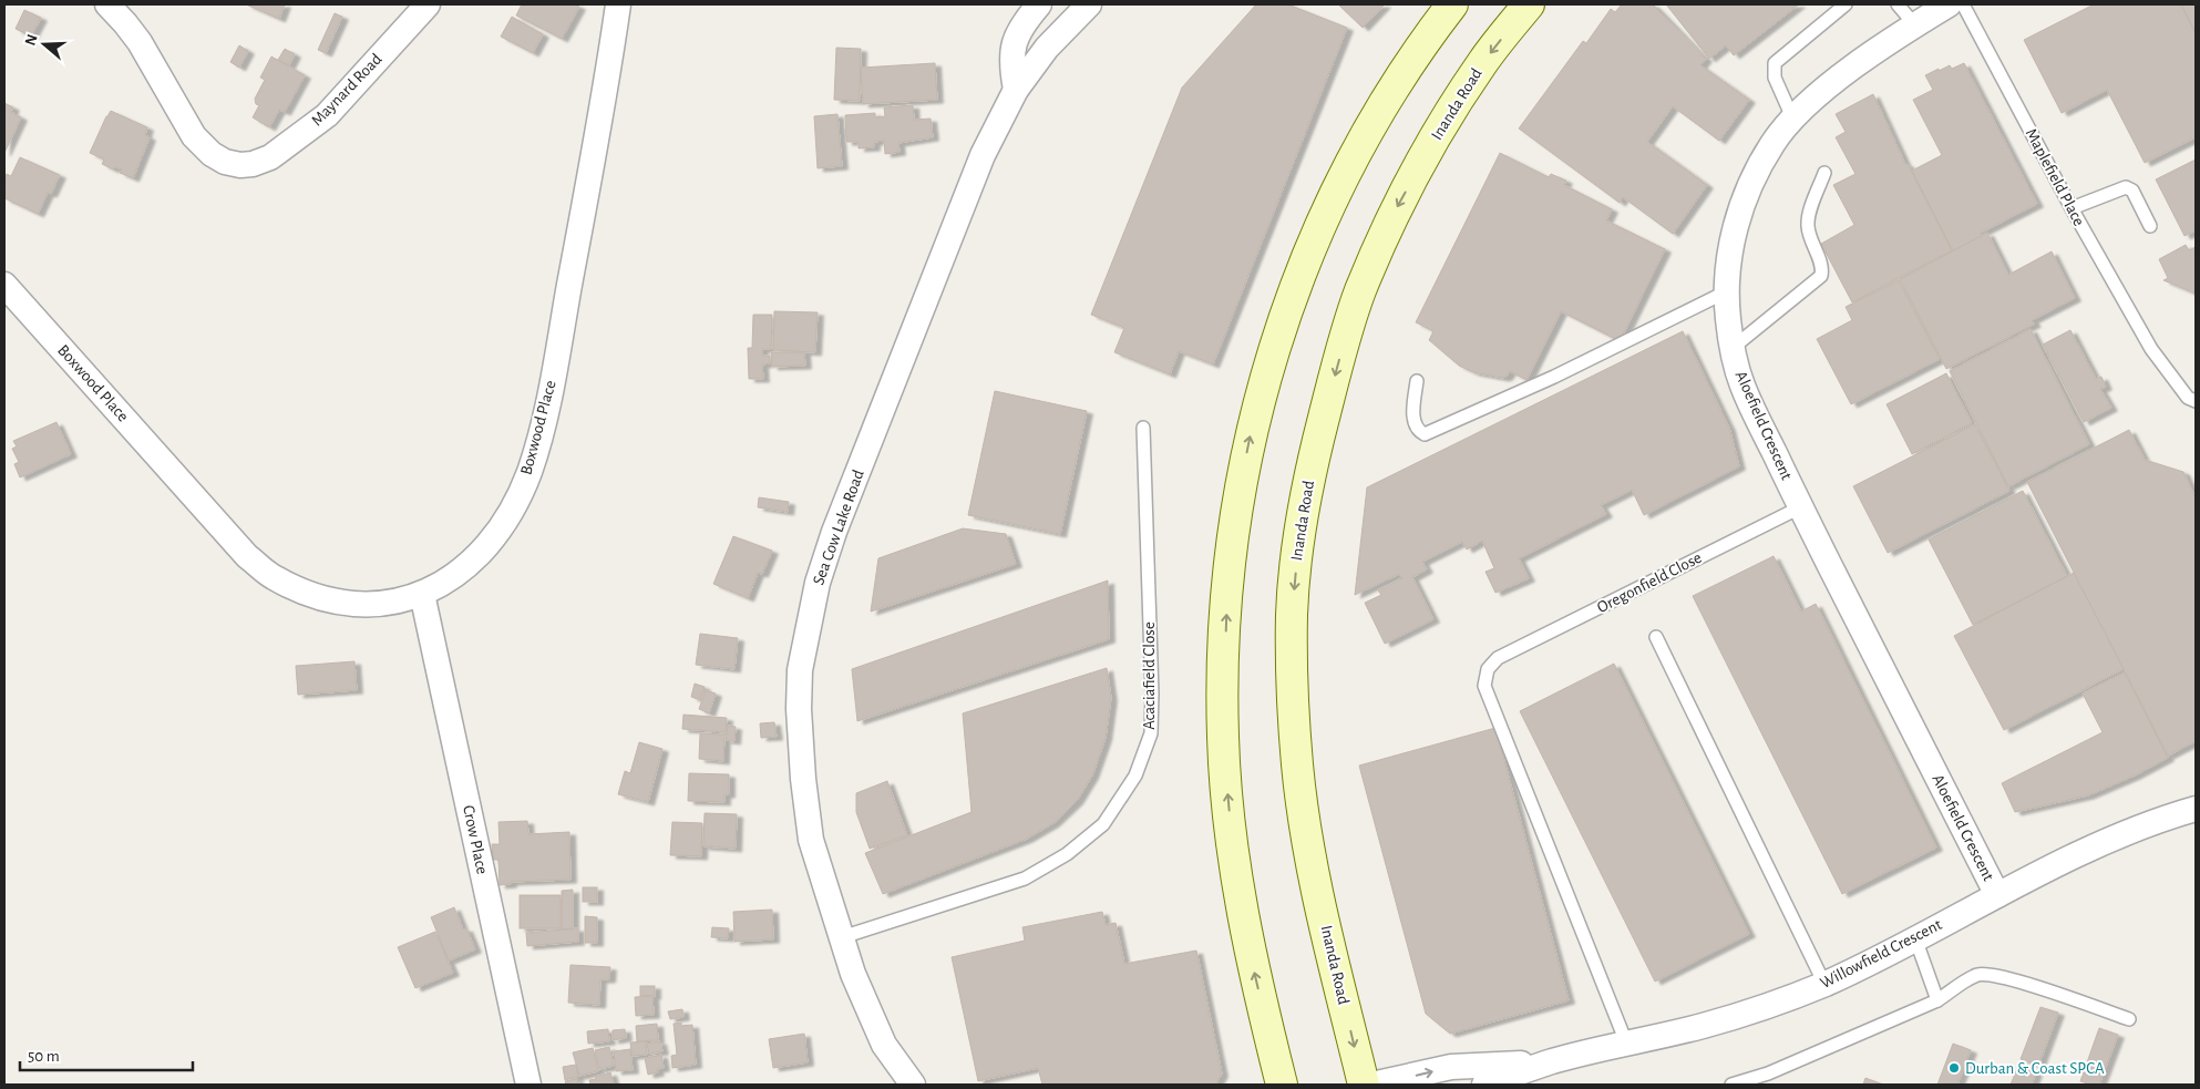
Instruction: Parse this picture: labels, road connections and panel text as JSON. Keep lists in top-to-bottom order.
{
  "streets": {
    "main road": ["Inanda Road"],
    "street": [
      "Maynard Road",
      "Boxwood Place",
      "Aloefield Crescent",
      "Sea Cow Lake Road",
      "Crow Place",
      "Willowfield Crescent"
    ],
    "lane": ["Maplefield Place", "Oregonfield Close", "Acaciafield Close"]
  },
  "crossings": [
    ["Boxwood Place", "Crow Place"],
    ["Aloefield Crescent", "Oregonfield Close"],
    ["Aloefield Crescent", "Willowfield Crescent"],
    ["Sea Cow Lake Road", "Acaciafield Close"],
    ["Oregonfield Close", "Willowfield Crescent"]
  ],
  "places": ["Durban & Coast SPCA"],
  "scale_bar": "50 m",
  "north": "left"
}
